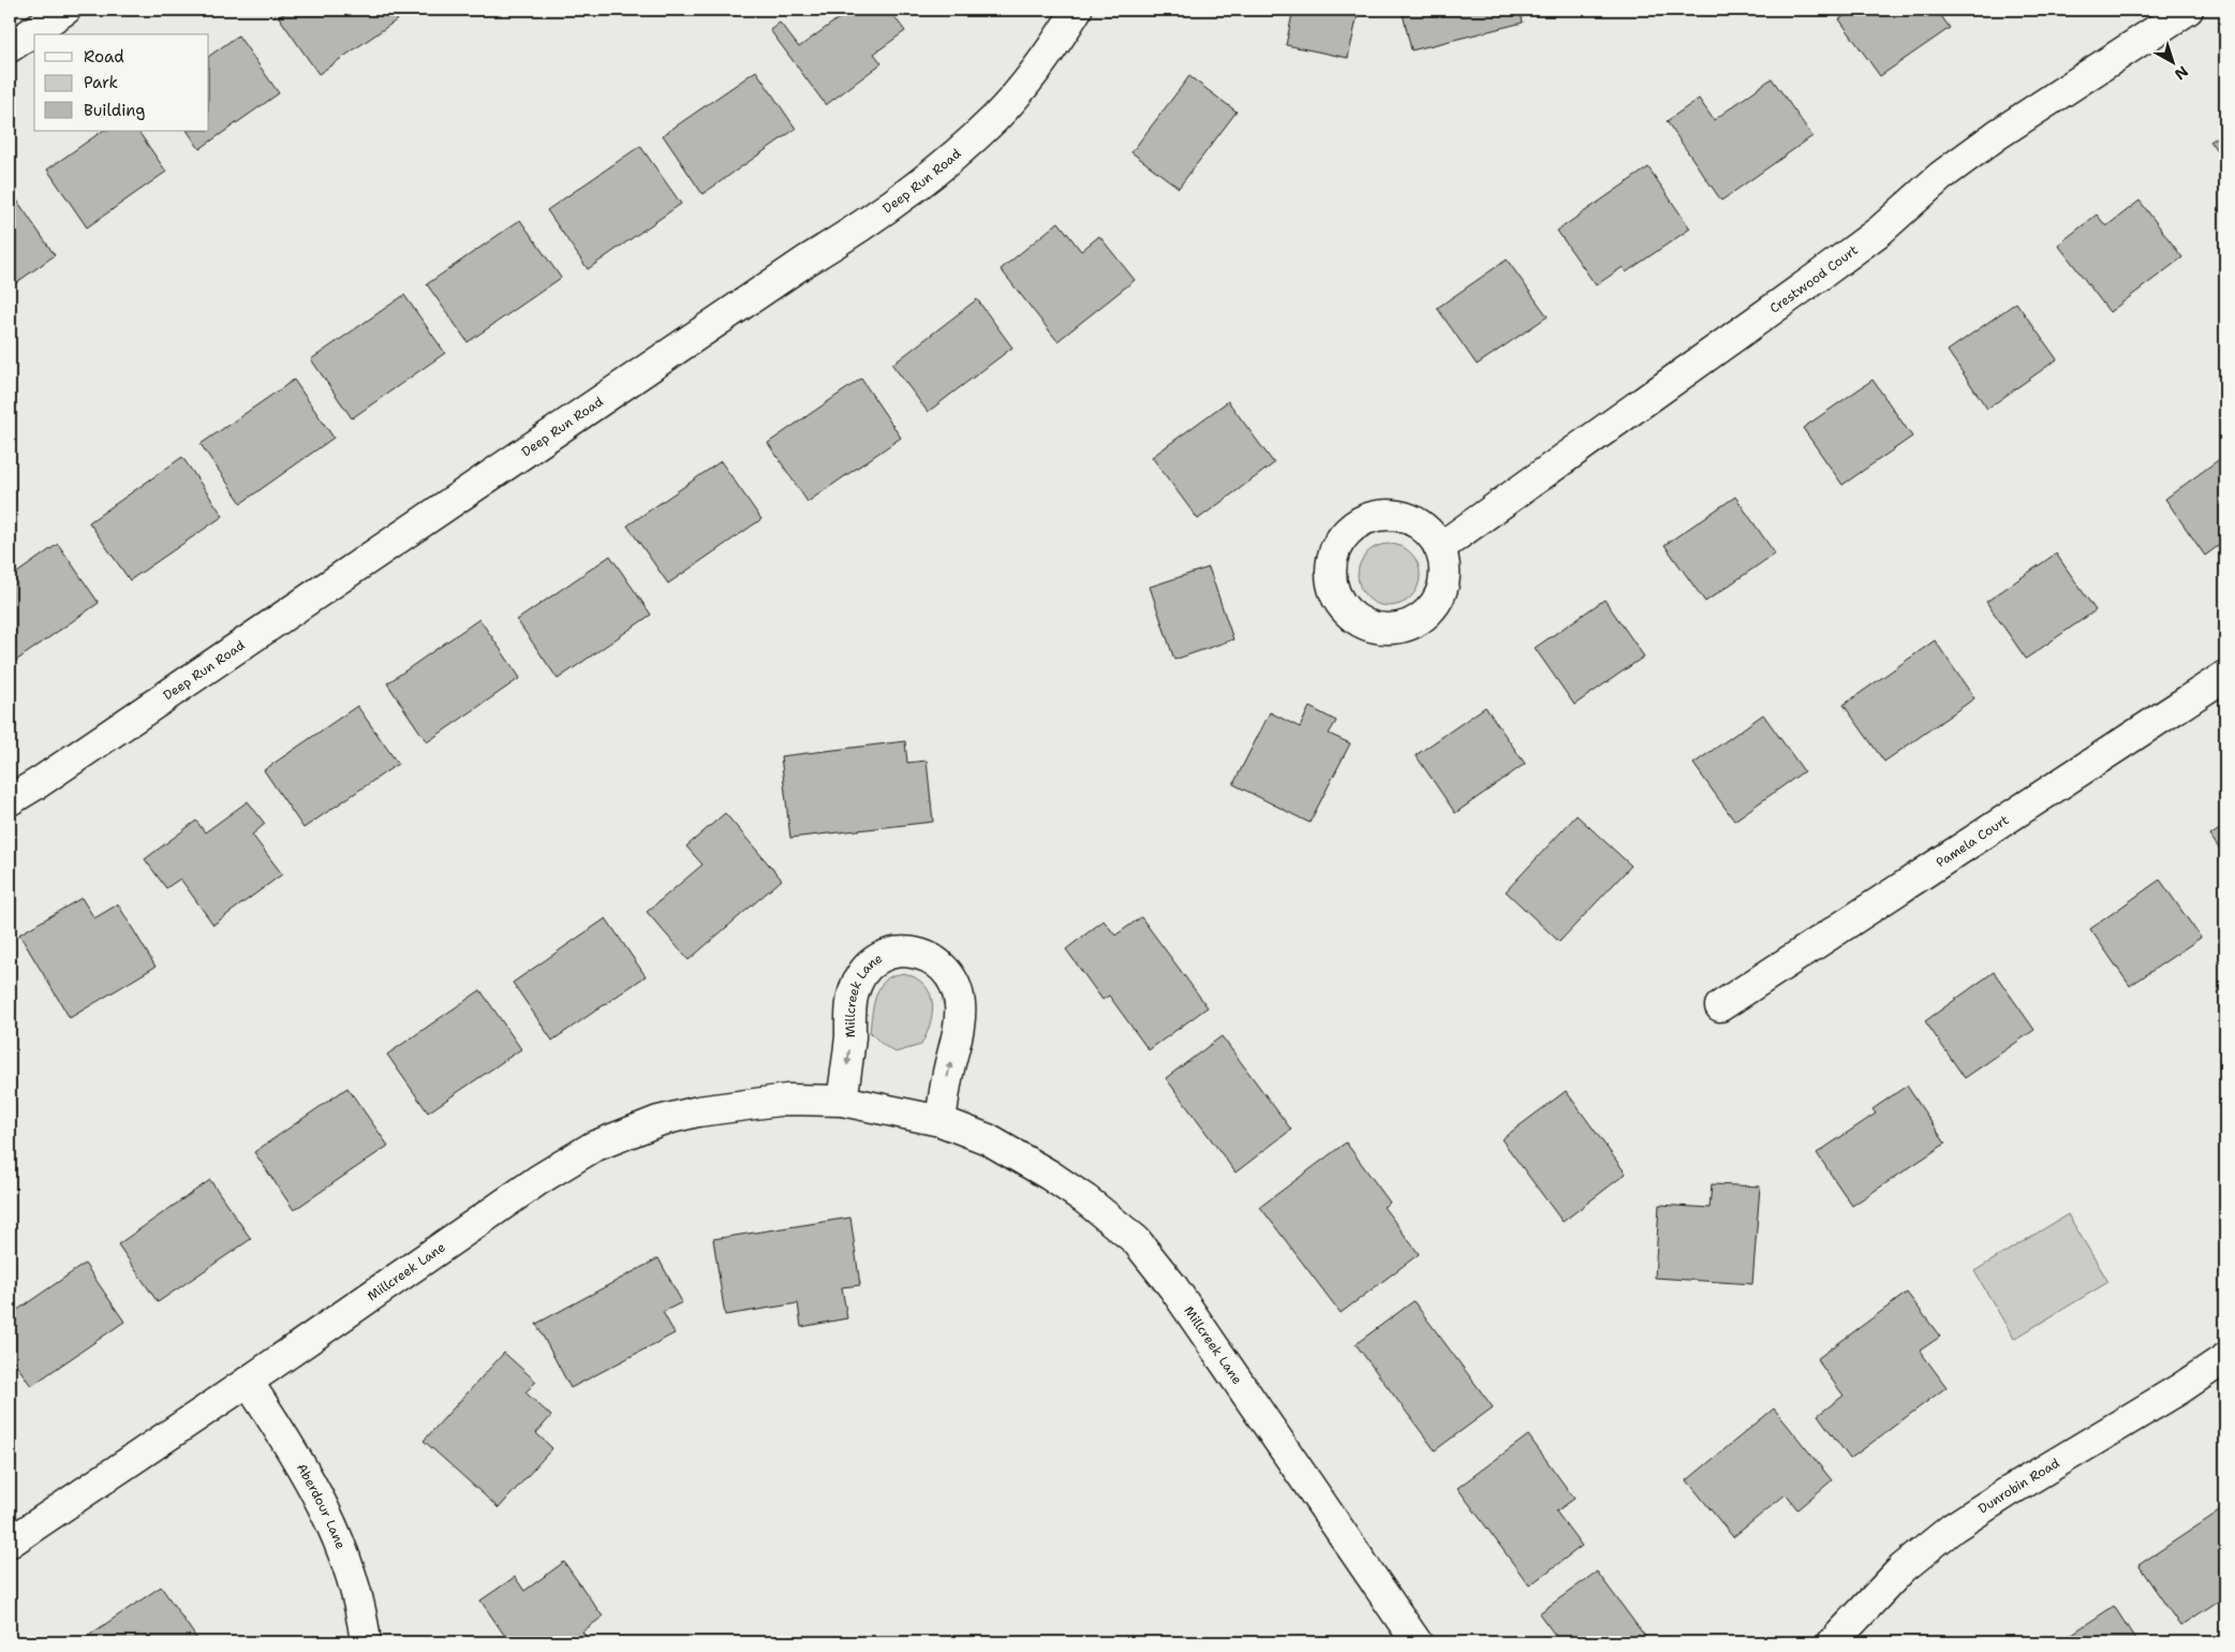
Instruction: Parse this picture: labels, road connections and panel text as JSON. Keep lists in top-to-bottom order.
{
  "streets": {
    "street": [
      "Deep Run Road",
      "Crestwood Court",
      "Pamela Court",
      "Millcreek Lane",
      "Dunrobin Road",
      "Aberdour Lane"
    ]
  },
  "crossings": [
    ["Millcreek Lane", "Aberdour Lane"]
  ],
  "legend": ["Road", "Park", "Building"],
  "north": "bottom right"
}
